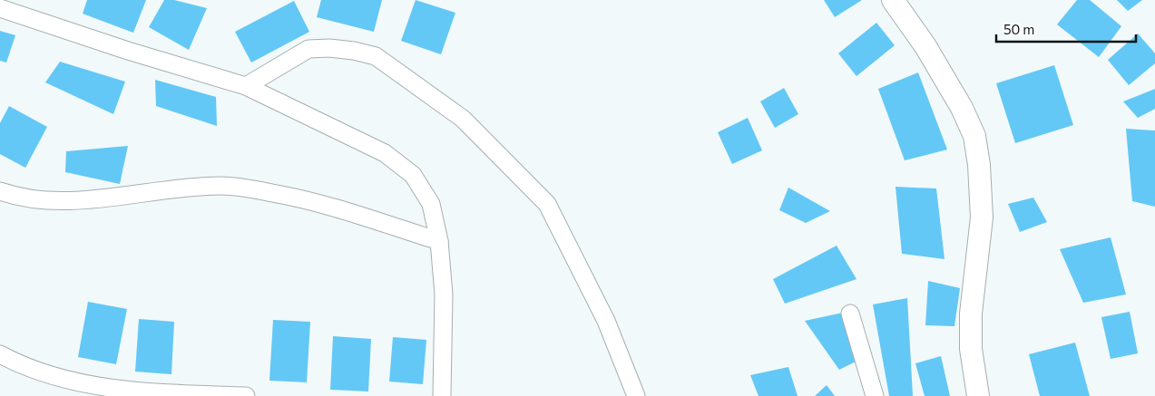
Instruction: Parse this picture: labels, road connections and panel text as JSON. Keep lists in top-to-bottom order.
{
  "scale_bar": "50 m"
}
